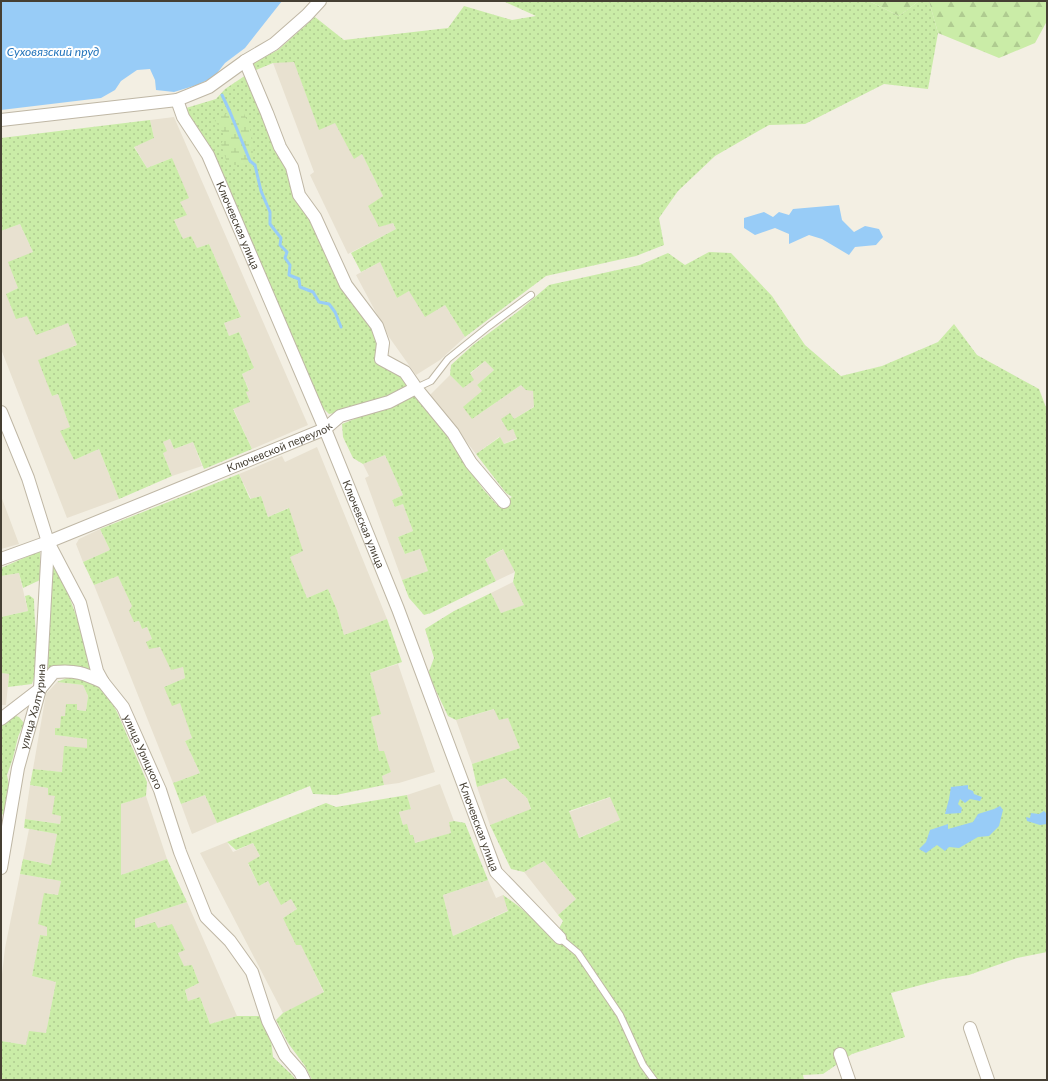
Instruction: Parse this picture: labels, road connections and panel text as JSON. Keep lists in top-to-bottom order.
{
  "streets": {
    "street": [
      "Ключевская улица",
      "Ключевской переулок",
      "улица Халтурина",
      "улица Урицкого"
    ]
  },
  "crossings": [
    ["Ключевская улица", "Ключевской переулок"],
    ["Ключевской переулок", "улица Халтурина"],
    ["Ключевской переулок", "улица Урицкого"],
    ["улица Халтурина", "улица Урицкого"]
  ],
  "water": ["Суховязский пруд"]
}
